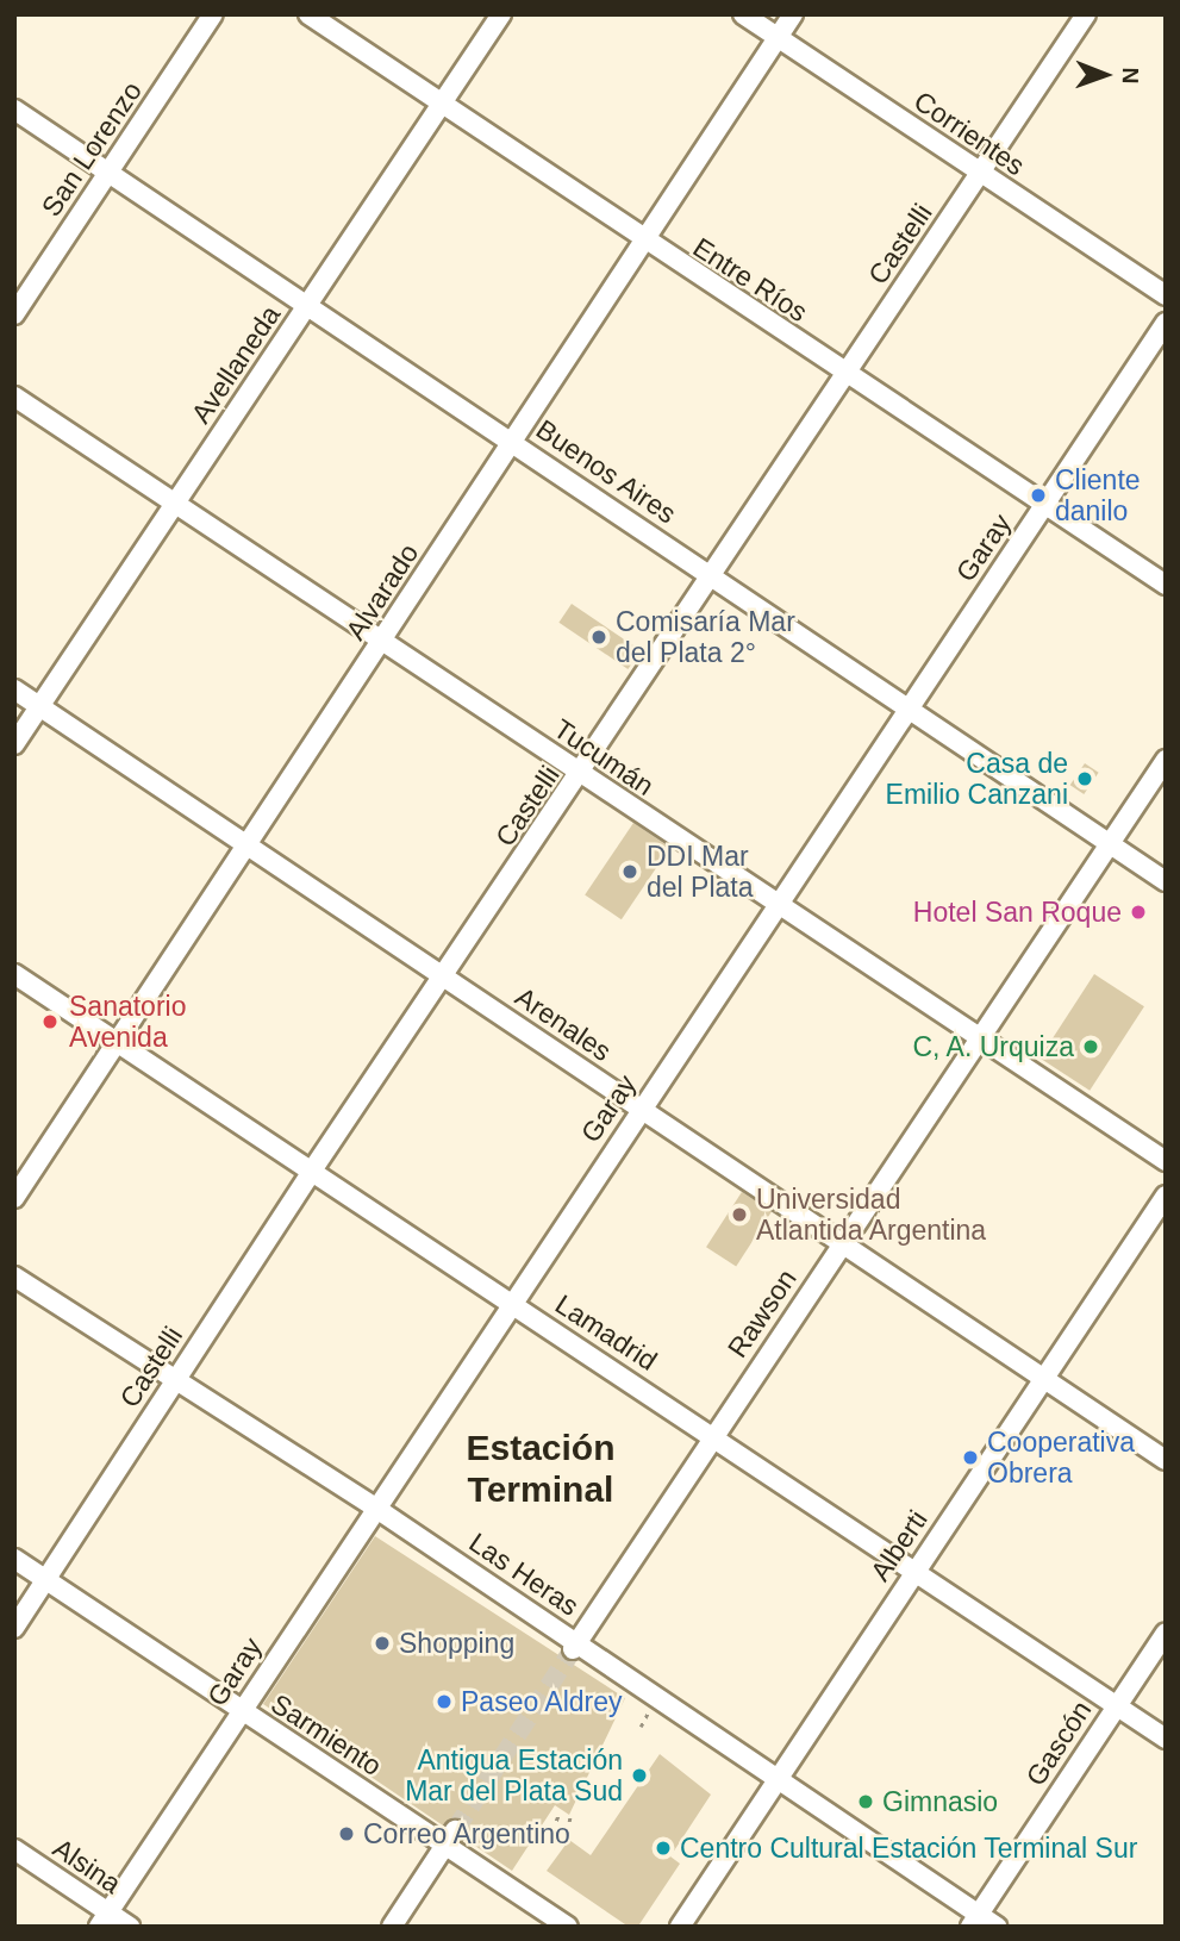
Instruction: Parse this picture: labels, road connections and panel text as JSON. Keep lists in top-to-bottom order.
{
  "streets": {
    "street": [
      "Corrientes",
      "San Lorenzo",
      "Castelli",
      "Entre Ríos",
      "Avellaneda",
      "Buenos Aires",
      "Garay",
      "Alvarado",
      "Tucumán",
      "Arenales",
      "Rawson",
      "Lamadrid",
      "Alberti",
      "Las Heras",
      "Sarmiento",
      "Gascón",
      "Alsina"
    ]
  },
  "crossings": [
    ["Corrientes", "Castelli"],
    ["Corrientes", "Alvarado"],
    ["San Lorenzo", "Buenos Aires"],
    ["Castelli", "Entre Ríos"],
    ["Castelli", "Buenos Aires"],
    ["Castelli", "Tucumán"],
    ["Castelli", "Arenales"],
    ["Castelli", "Lamadrid"],
    ["Castelli", "Las Heras"],
    ["Castelli", "Sarmiento"],
    ["Entre Ríos", "Avellaneda"],
    ["Entre Ríos", "Garay"],
    ["Entre Ríos", "Alvarado"],
    ["Avellaneda", "Buenos Aires"],
    ["Avellaneda", "Tucumán"],
    ["Avellaneda", "Arenales"],
    ["Buenos Aires", "Garay"],
    ["Buenos Aires", "Alvarado"],
    ["Buenos Aires", "Rawson"],
    ["Garay", "Tucumán"],
    ["Garay", "Arenales"],
    ["Garay", "Lamadrid"],
    ["Garay", "Las Heras"],
    ["Garay", "Sarmiento"],
    ["Garay", "Alsina"],
    ["Alvarado", "Tucumán"],
    ["Alvarado", "Arenales"],
    ["Alvarado", "Lamadrid"],
    ["Tucumán", "Rawson"],
    ["Arenales", "Rawson"],
    ["Arenales", "Alberti"],
    ["Rawson", "Lamadrid"],
    ["Rawson", "Las Heras"],
    ["Lamadrid", "Alberti"],
    ["Lamadrid", "Gascón"],
    ["Alberti", "Las Heras"],
    ["Las Heras", "Gascón"]
  ],
  "districts": ["Estación Terminal"],
  "places": [
    "Cliente danilo",
    "Comisaría Mar del Plata 2°",
    "Casa de Emilio Canzani",
    "DDI Mar del Plata",
    "Hotel San Roque",
    "Sanatorio Avenida",
    "C, A. Urquiza",
    "Universidad Atlantida Argentina",
    "Cooperativa Obrera",
    "Shopping",
    "Paseo Aldrey",
    "Antigua Estación Mar del Plata Sud",
    "Gimnasio",
    "Correo Argentino",
    "Centro Cultural Estación Terminal Sur"
  ],
  "north": "right"
}
